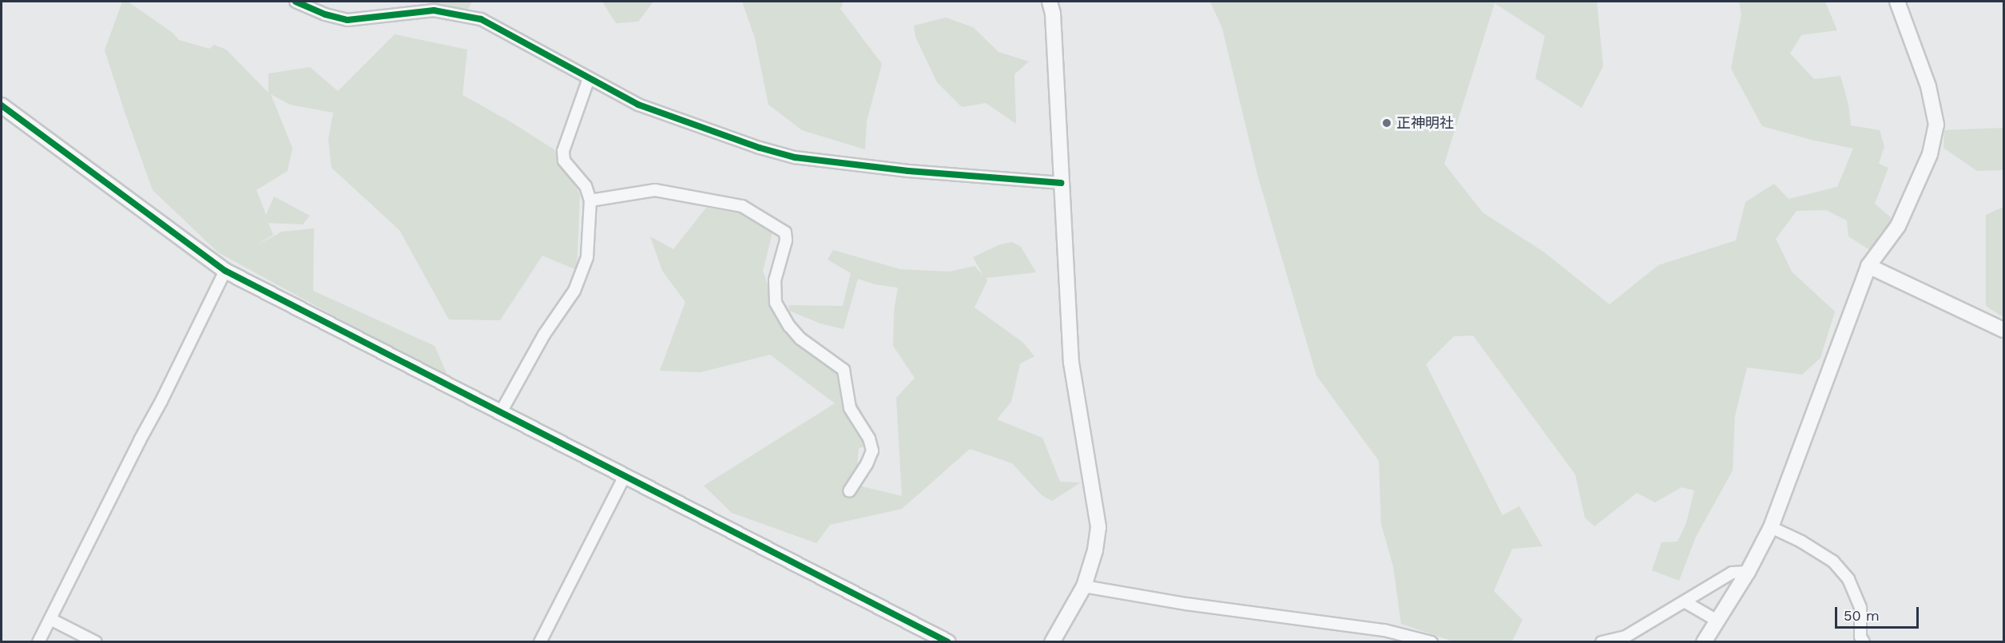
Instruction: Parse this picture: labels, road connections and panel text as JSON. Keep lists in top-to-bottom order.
{
  "places": ["正神明社"],
  "scale_bar": "50 m"
}
